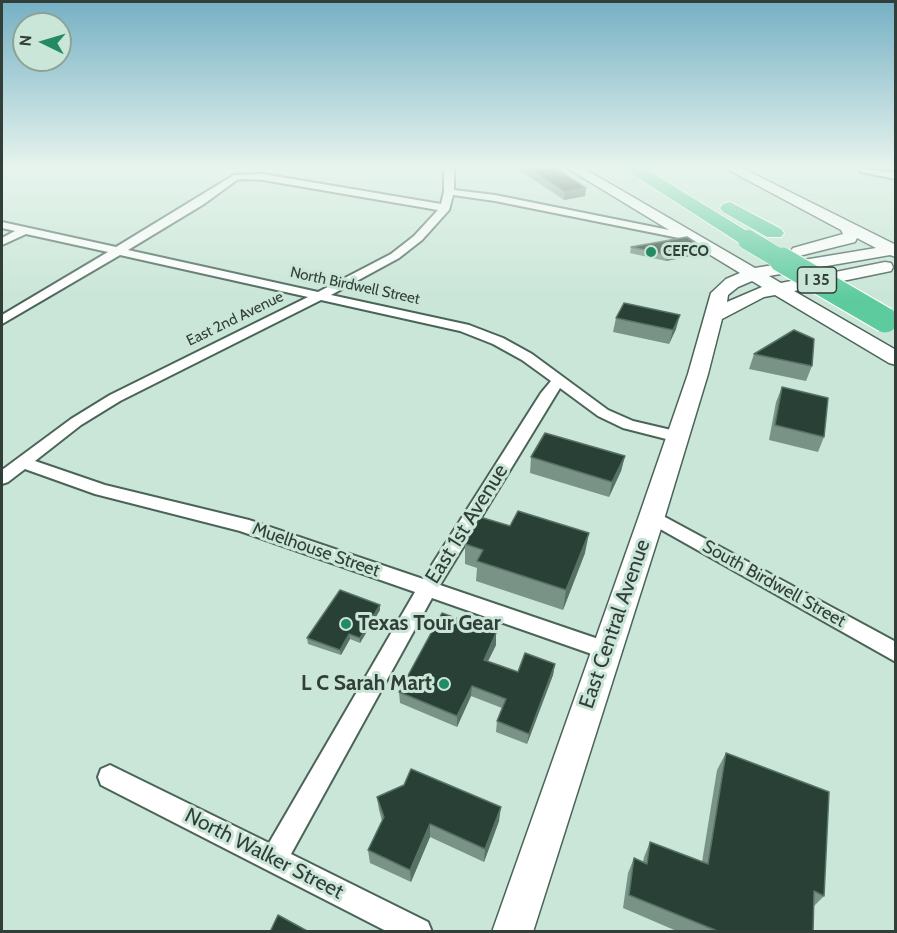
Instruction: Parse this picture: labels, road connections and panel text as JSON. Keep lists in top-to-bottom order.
{
  "streets": {
    "highway": ["I 35"],
    "main road": ["East Central Avenue"],
    "street": [
      "North Birdwell Street",
      "East 2nd Avenue",
      "East 1st Avenue",
      "Muelhouse Street",
      "South Birdwell Street",
      "North Walker Street"
    ]
  },
  "crossings": [
    ["North Birdwell Street", "East 2nd Avenue"],
    ["North Birdwell Street", "East 1st Avenue"],
    ["North Birdwell Street", "East Central Avenue"],
    ["East 2nd Avenue", "Muelhouse Street"],
    ["East 1st Avenue", "Muelhouse Street"],
    ["East 1st Avenue", "North Walker Street"],
    ["Muelhouse Street", "East Central Avenue"],
    ["South Birdwell Street", "East Central Avenue"]
  ],
  "places": ["CEFCO", "Texas Tour Gear", "L C Sarah Mart"],
  "north": "left"
}
